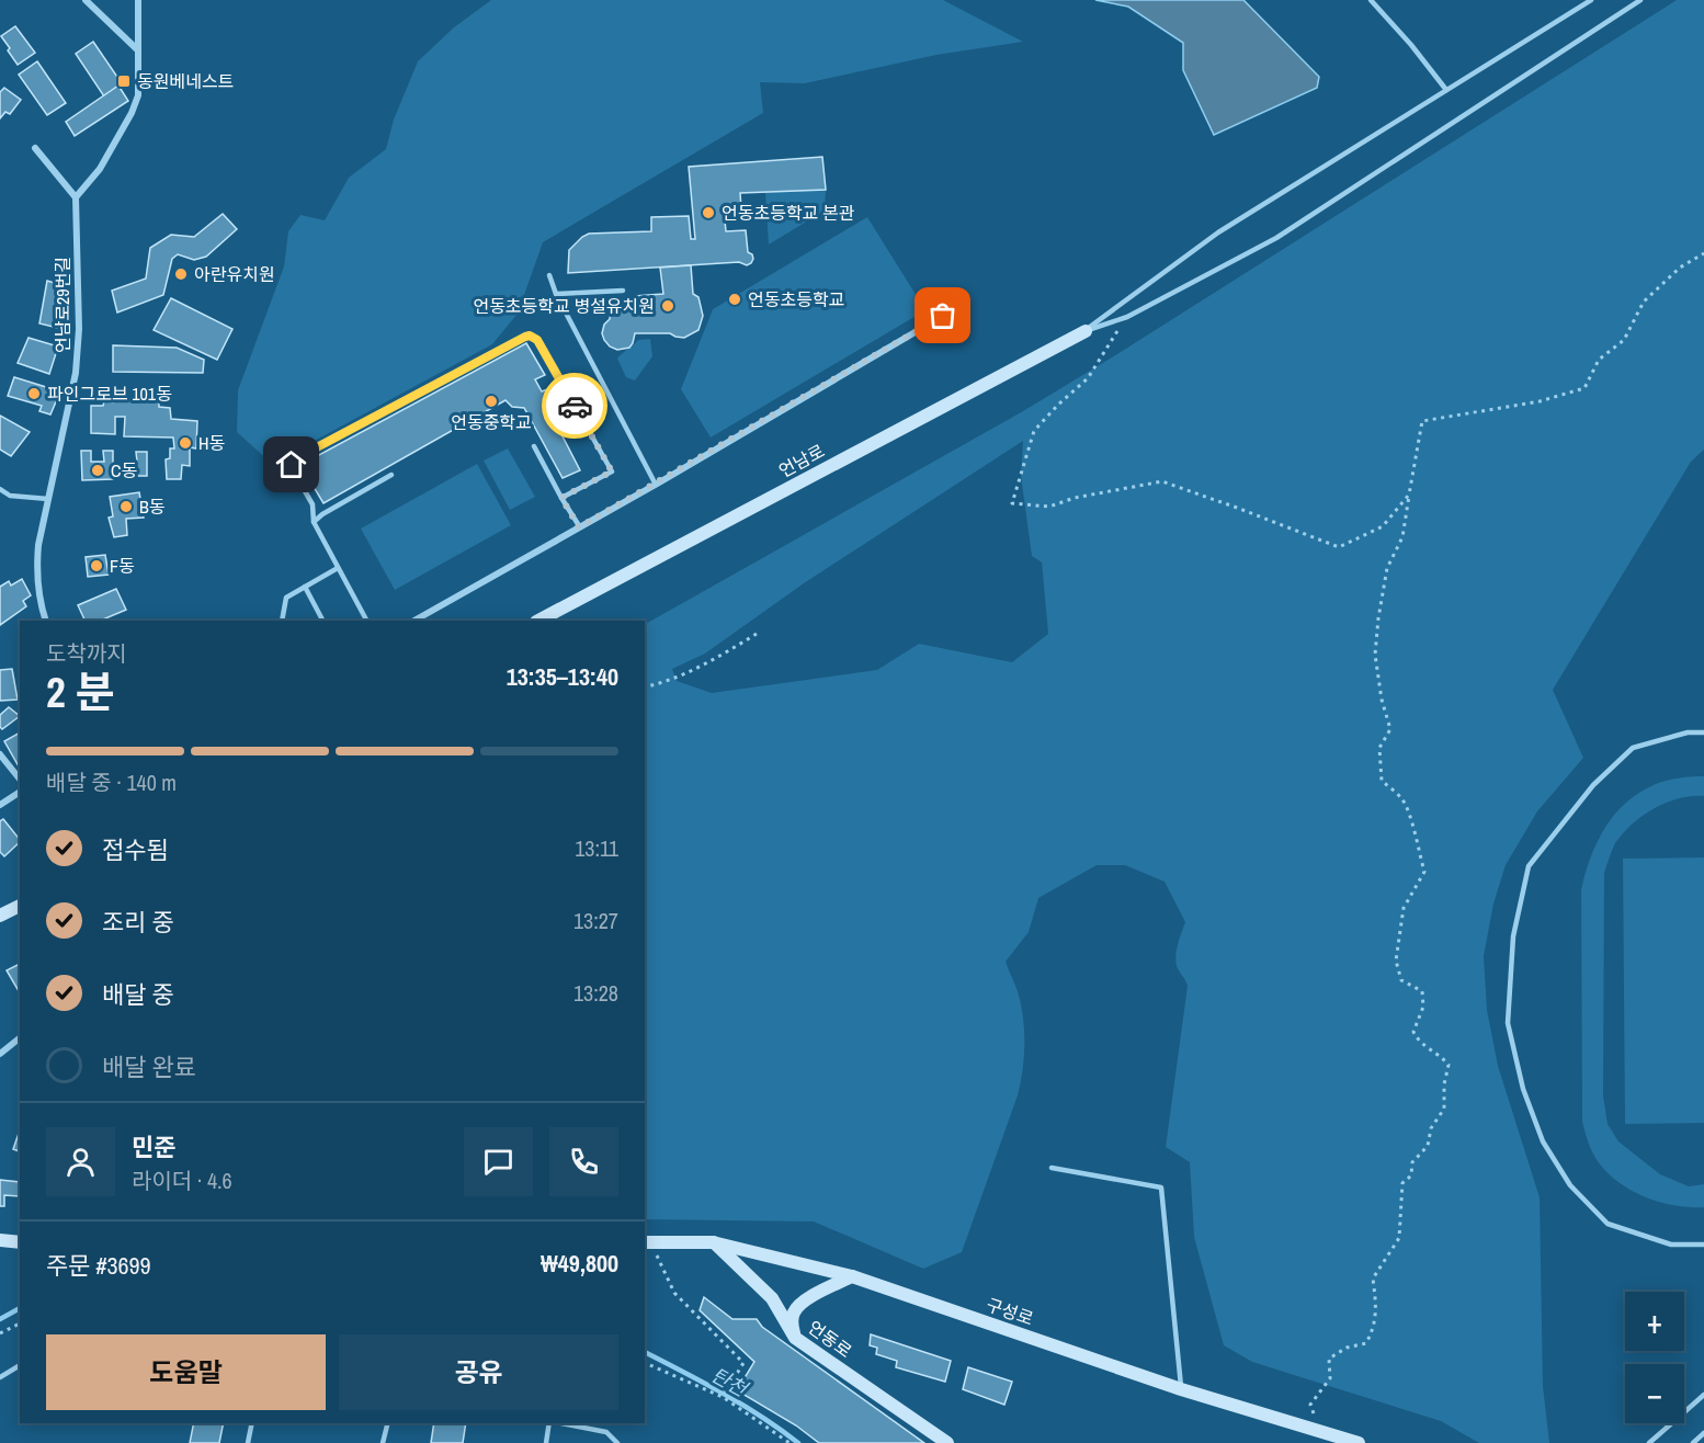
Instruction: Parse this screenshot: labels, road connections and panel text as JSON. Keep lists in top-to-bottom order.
{
  "streets": {
    "main road": ["언남로", "구성로", "언동로"],
    "street": ["언남로29번길"]
  },
  "crossings": [
    ["구성로", "언동로"]
  ],
  "water": ["탄천"],
  "places": {
    "transit": ["동원베네스트"],
    "other": [
      "언동초등학교 본관",
      "아란유치원",
      "언동초등학교",
      "언동초등학교 병설유치원",
      "파인그로브 101동",
      "언동중학교",
      "H동",
      "C동",
      "B동",
      "F동"
    ]
  },
  "page": {
    "heading": ["2 분", "도착까지", "13:35–13:40"],
    "panel": [
      "민준",
      "라이더 · 4.6",
      "주문 #3699",
      "₩49,800"
    ],
    "bar": "배달 중 · 140 m",
    "list": [
      ["접수됨", "13:11"],
      ["조리 중", "13:27"],
      ["배달 중", "13:28"],
      "배달 완료"
    ],
    "map_buttons": ["+", "−"],
    "buttons": ["도움말", "공유"]
  }
}
